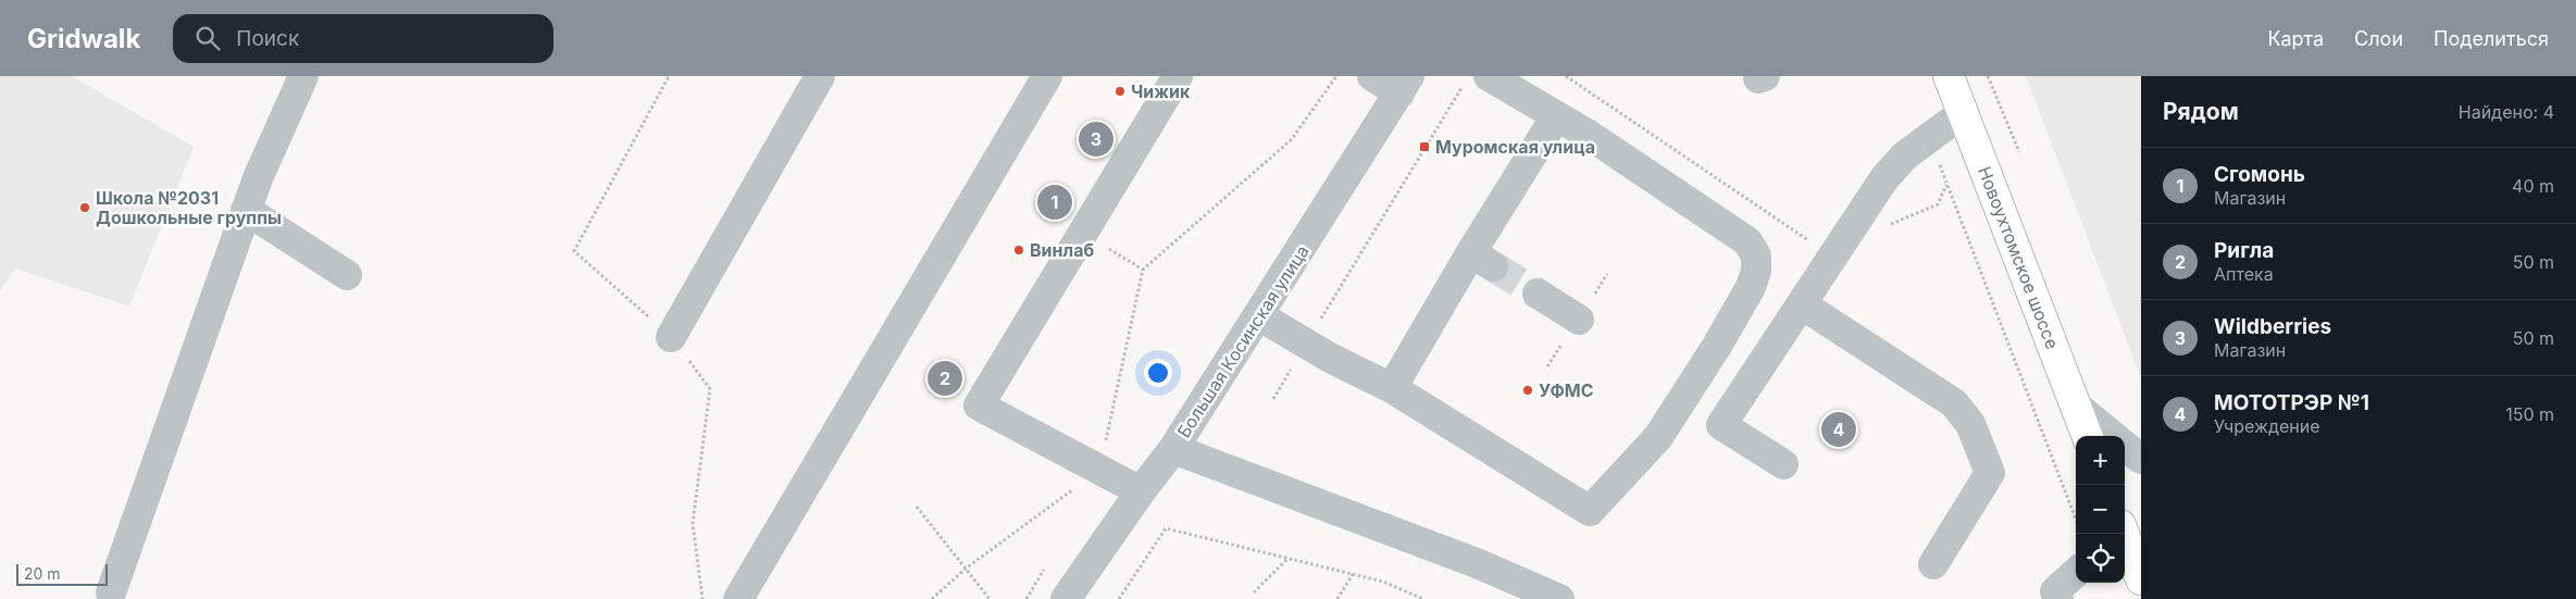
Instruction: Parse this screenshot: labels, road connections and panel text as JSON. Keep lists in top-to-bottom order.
{
  "streets": {
    "main road": ["Новоухтомское шоссе"],
    "street": ["Большая Косинская улица"]
  },
  "places": {
    "other": [
      "Чижик",
      "Школа №2031 Дошкольные группы",
      "Винлаб",
      "УФМС"
    ],
    "transit": ["Муромская улица"]
  },
  "scale_bar": "20 m",
  "page": {
    "header": "Gridwalk",
    "search": "Поиск",
    "nav": ["Карта", "Слои", "Поделиться"],
    "heading": ["Рядом", "Найдено: 4"],
    "pins": [
      "3",
      "1",
      "2",
      "4"
    ],
    "list": [
      {
        "mark": "1",
        "name": "Сгомонь",
        "note": "Магазин",
        "value": "40 m"
      },
      {
        "mark": "2",
        "name": "Ригла",
        "note": "Аптека",
        "value": "50 m"
      },
      {
        "mark": "3",
        "name": "Wildberries",
        "note": "Магазин",
        "value": "50 m"
      },
      {
        "mark": "4",
        "name": "МОТОТРЭР №1",
        "note": "Учреждение",
        "value": "150 m"
      }
    ],
    "map_buttons": ["+", "−"],
    "scale": "20 m"
  }
}
